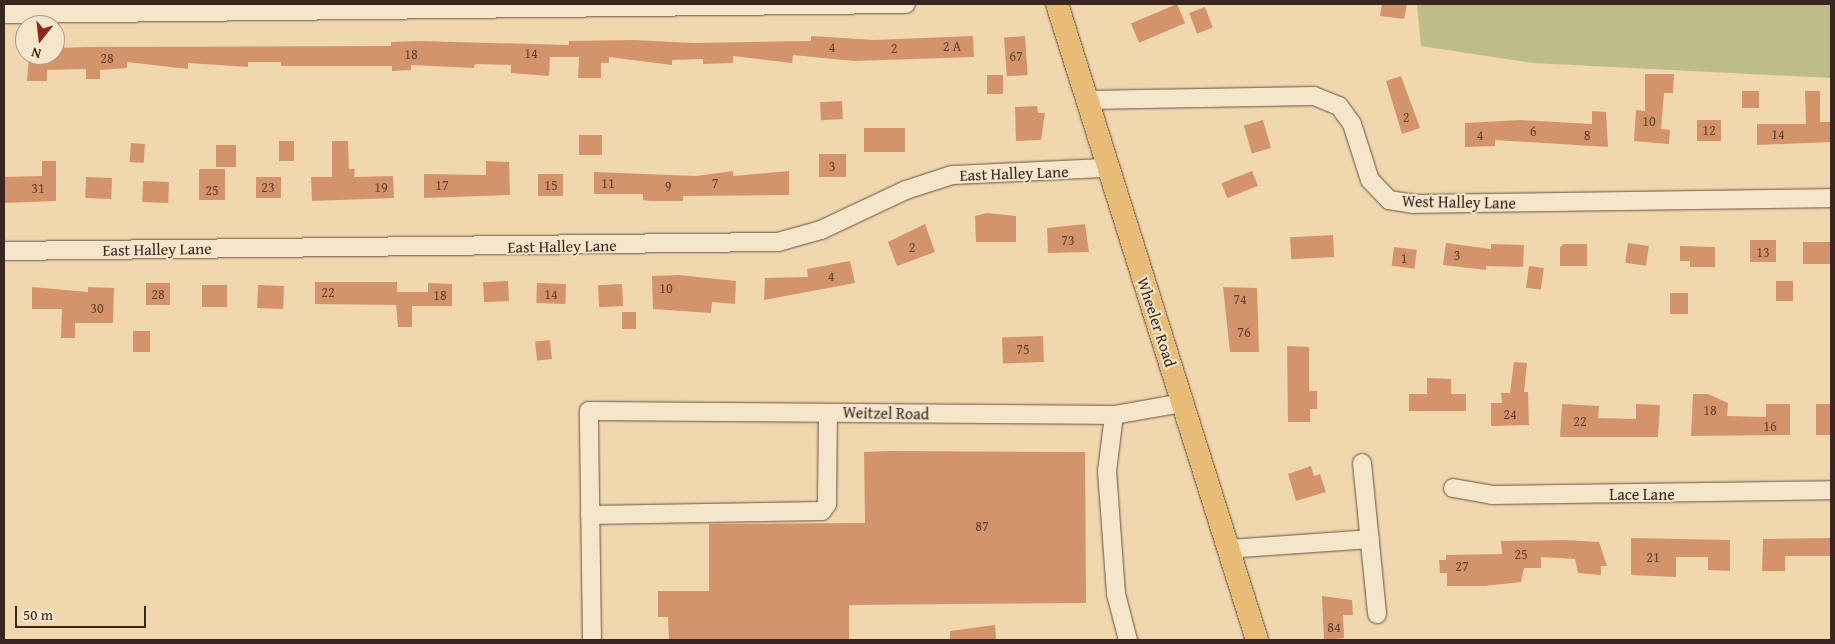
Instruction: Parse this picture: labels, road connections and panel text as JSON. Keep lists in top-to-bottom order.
{
  "streets": {
    "main road": ["Wheeler Road"],
    "street": [
      "East Halley Lane",
      "West Halley Lane",
      "Weitzel Road",
      "Lace Lane"
    ]
  },
  "crossings": [
    ["East Halley Lane", "Wheeler Road"],
    ["West Halley Lane", "Wheeler Road"],
    ["Wheeler Road", "Weitzel Road"]
  ],
  "house_numbers": [
    "2 A",
    "4",
    "2",
    "14",
    "18",
    "67",
    "28",
    "2",
    "10",
    "12",
    "6",
    "14",
    "4",
    "8",
    "3",
    "11",
    "7",
    "17",
    "15",
    "9",
    "23",
    "19",
    "31",
    "25",
    "73",
    "2",
    "13",
    "3",
    "1",
    "4",
    "10",
    "22",
    "28",
    "14",
    "18",
    "74",
    "30",
    "76",
    "75",
    "18",
    "24",
    "22",
    "16",
    "87",
    "25",
    "21",
    "27",
    "84"
  ],
  "scale_bar": "50 m",
  "north": "bottom"
}
